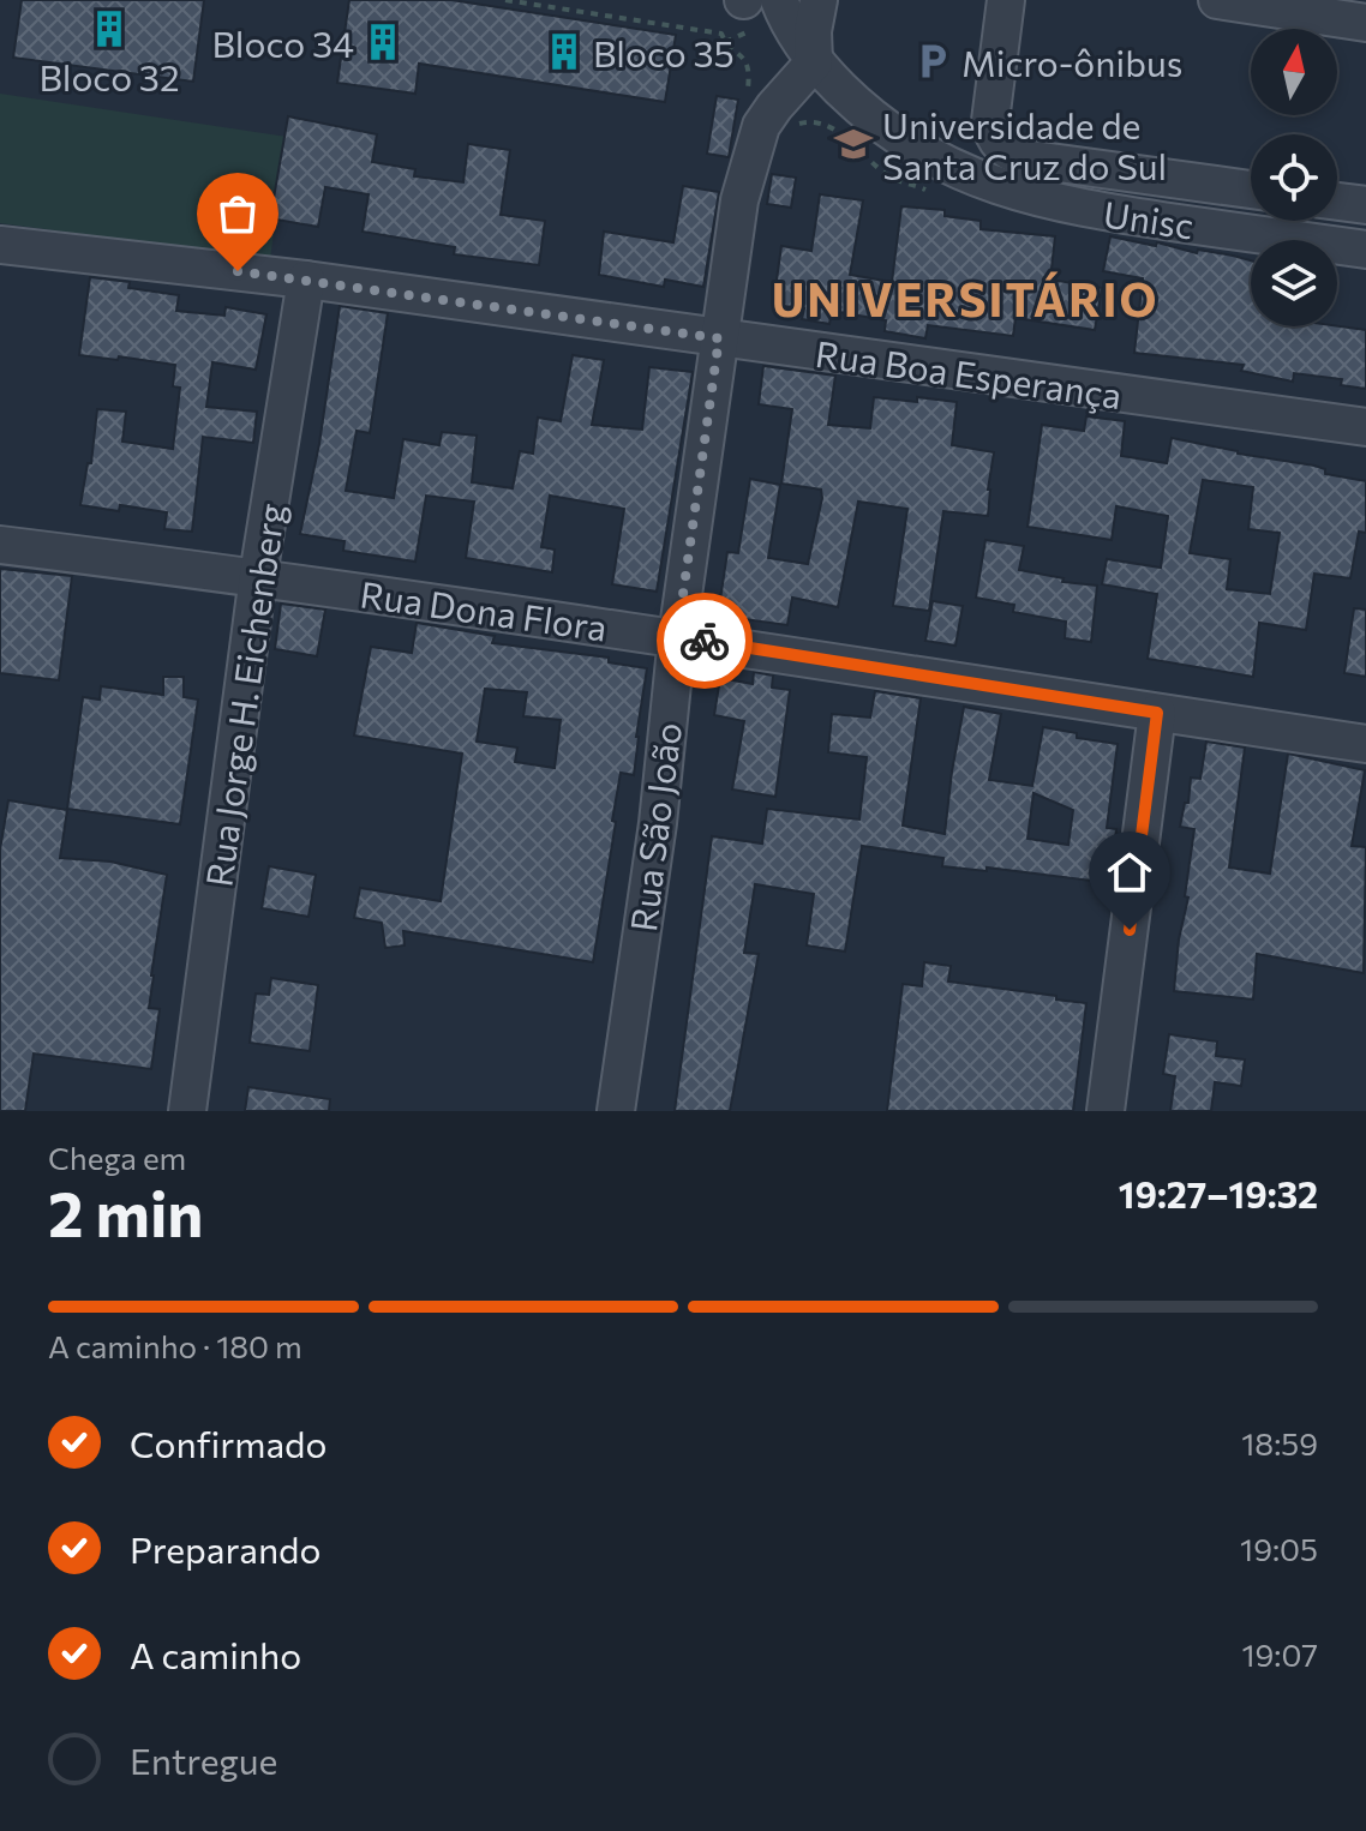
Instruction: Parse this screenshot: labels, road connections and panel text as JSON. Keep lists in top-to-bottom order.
{
  "streets": {
    "street": [
      "Unisc",
      "Rua Boa Esperança",
      "Rua Dona Flora",
      "Rua Jorge H. Eichenberg",
      "Rua São João"
    ]
  },
  "crossings": [
    ["Unisc", "Rua São João"],
    ["Rua Boa Esperança", "Rua Jorge H. Eichenberg"],
    ["Rua Boa Esperança", "Rua São João"],
    ["Rua Dona Flora", "Rua Jorge H. Eichenberg"],
    ["Rua Dona Flora", "Rua São João"]
  ],
  "districts": ["UNIVERSITÁRIO"],
  "places": {
    "building": ["Bloco 32", "Bloco 34", "Bloco 35"],
    "parking": ["Micro-ônibus"],
    "school or university": ["Universidade de Santa Cruz do Sul"]
  },
  "north": "top",
  "page": {
    "heading": ["2 min", "Chega em", "19:27–19:32"],
    "bar": "A caminho · 180 m",
    "list": [
      ["Confirmado", "18:59"],
      ["Preparando", "19:05"],
      ["A caminho", "19:07"],
      "Entregue"
    ]
  }
}
